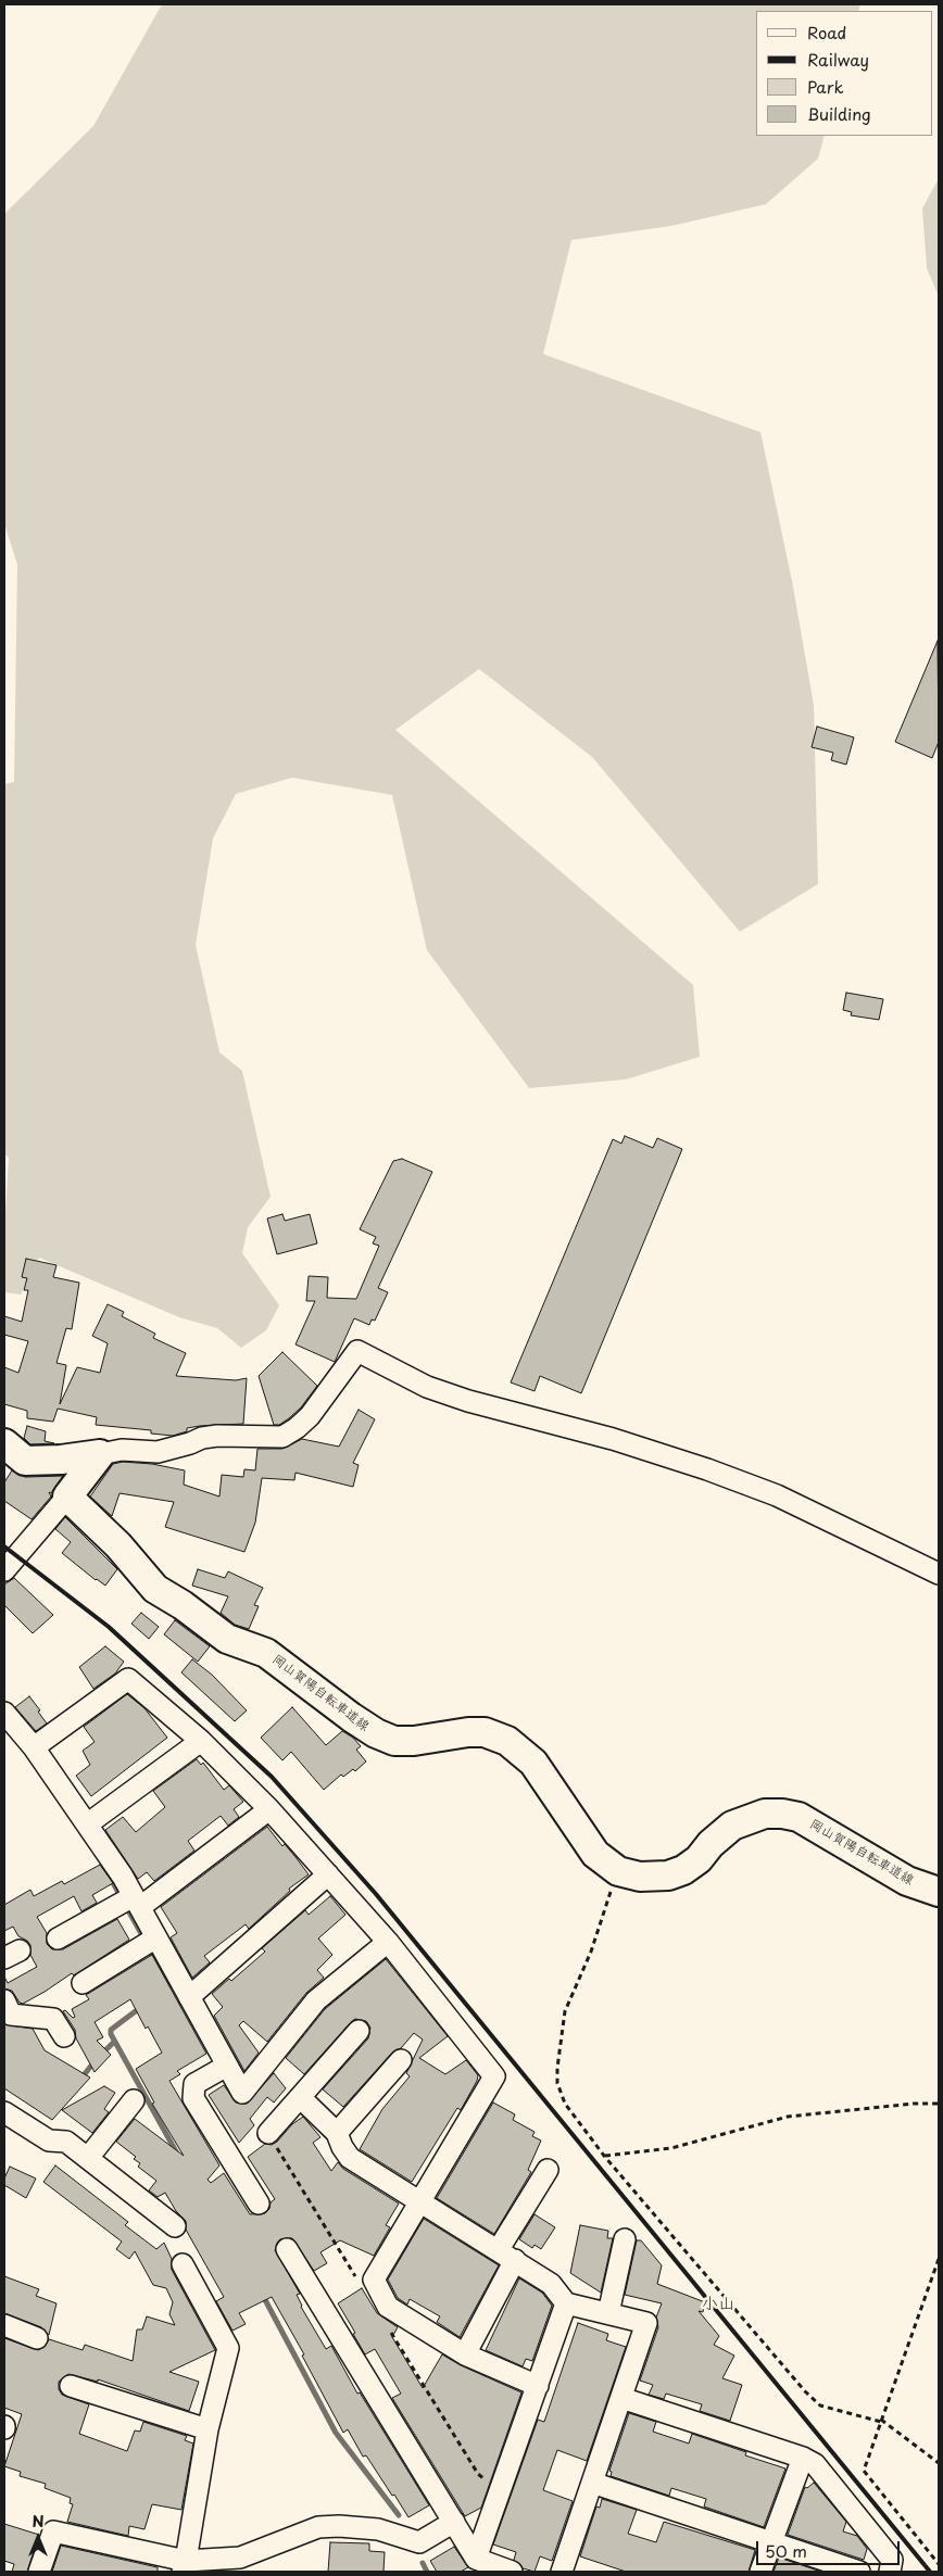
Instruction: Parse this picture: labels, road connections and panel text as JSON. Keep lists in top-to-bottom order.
{
  "streets": {
    "main road": ["岡山賀陽自転車道線"]
  },
  "districts": ["小山"],
  "legend": [
    "Road",
    "Railway",
    "Park",
    "Building"
  ],
  "scale_bar": "50 m",
  "north": "top"
}
